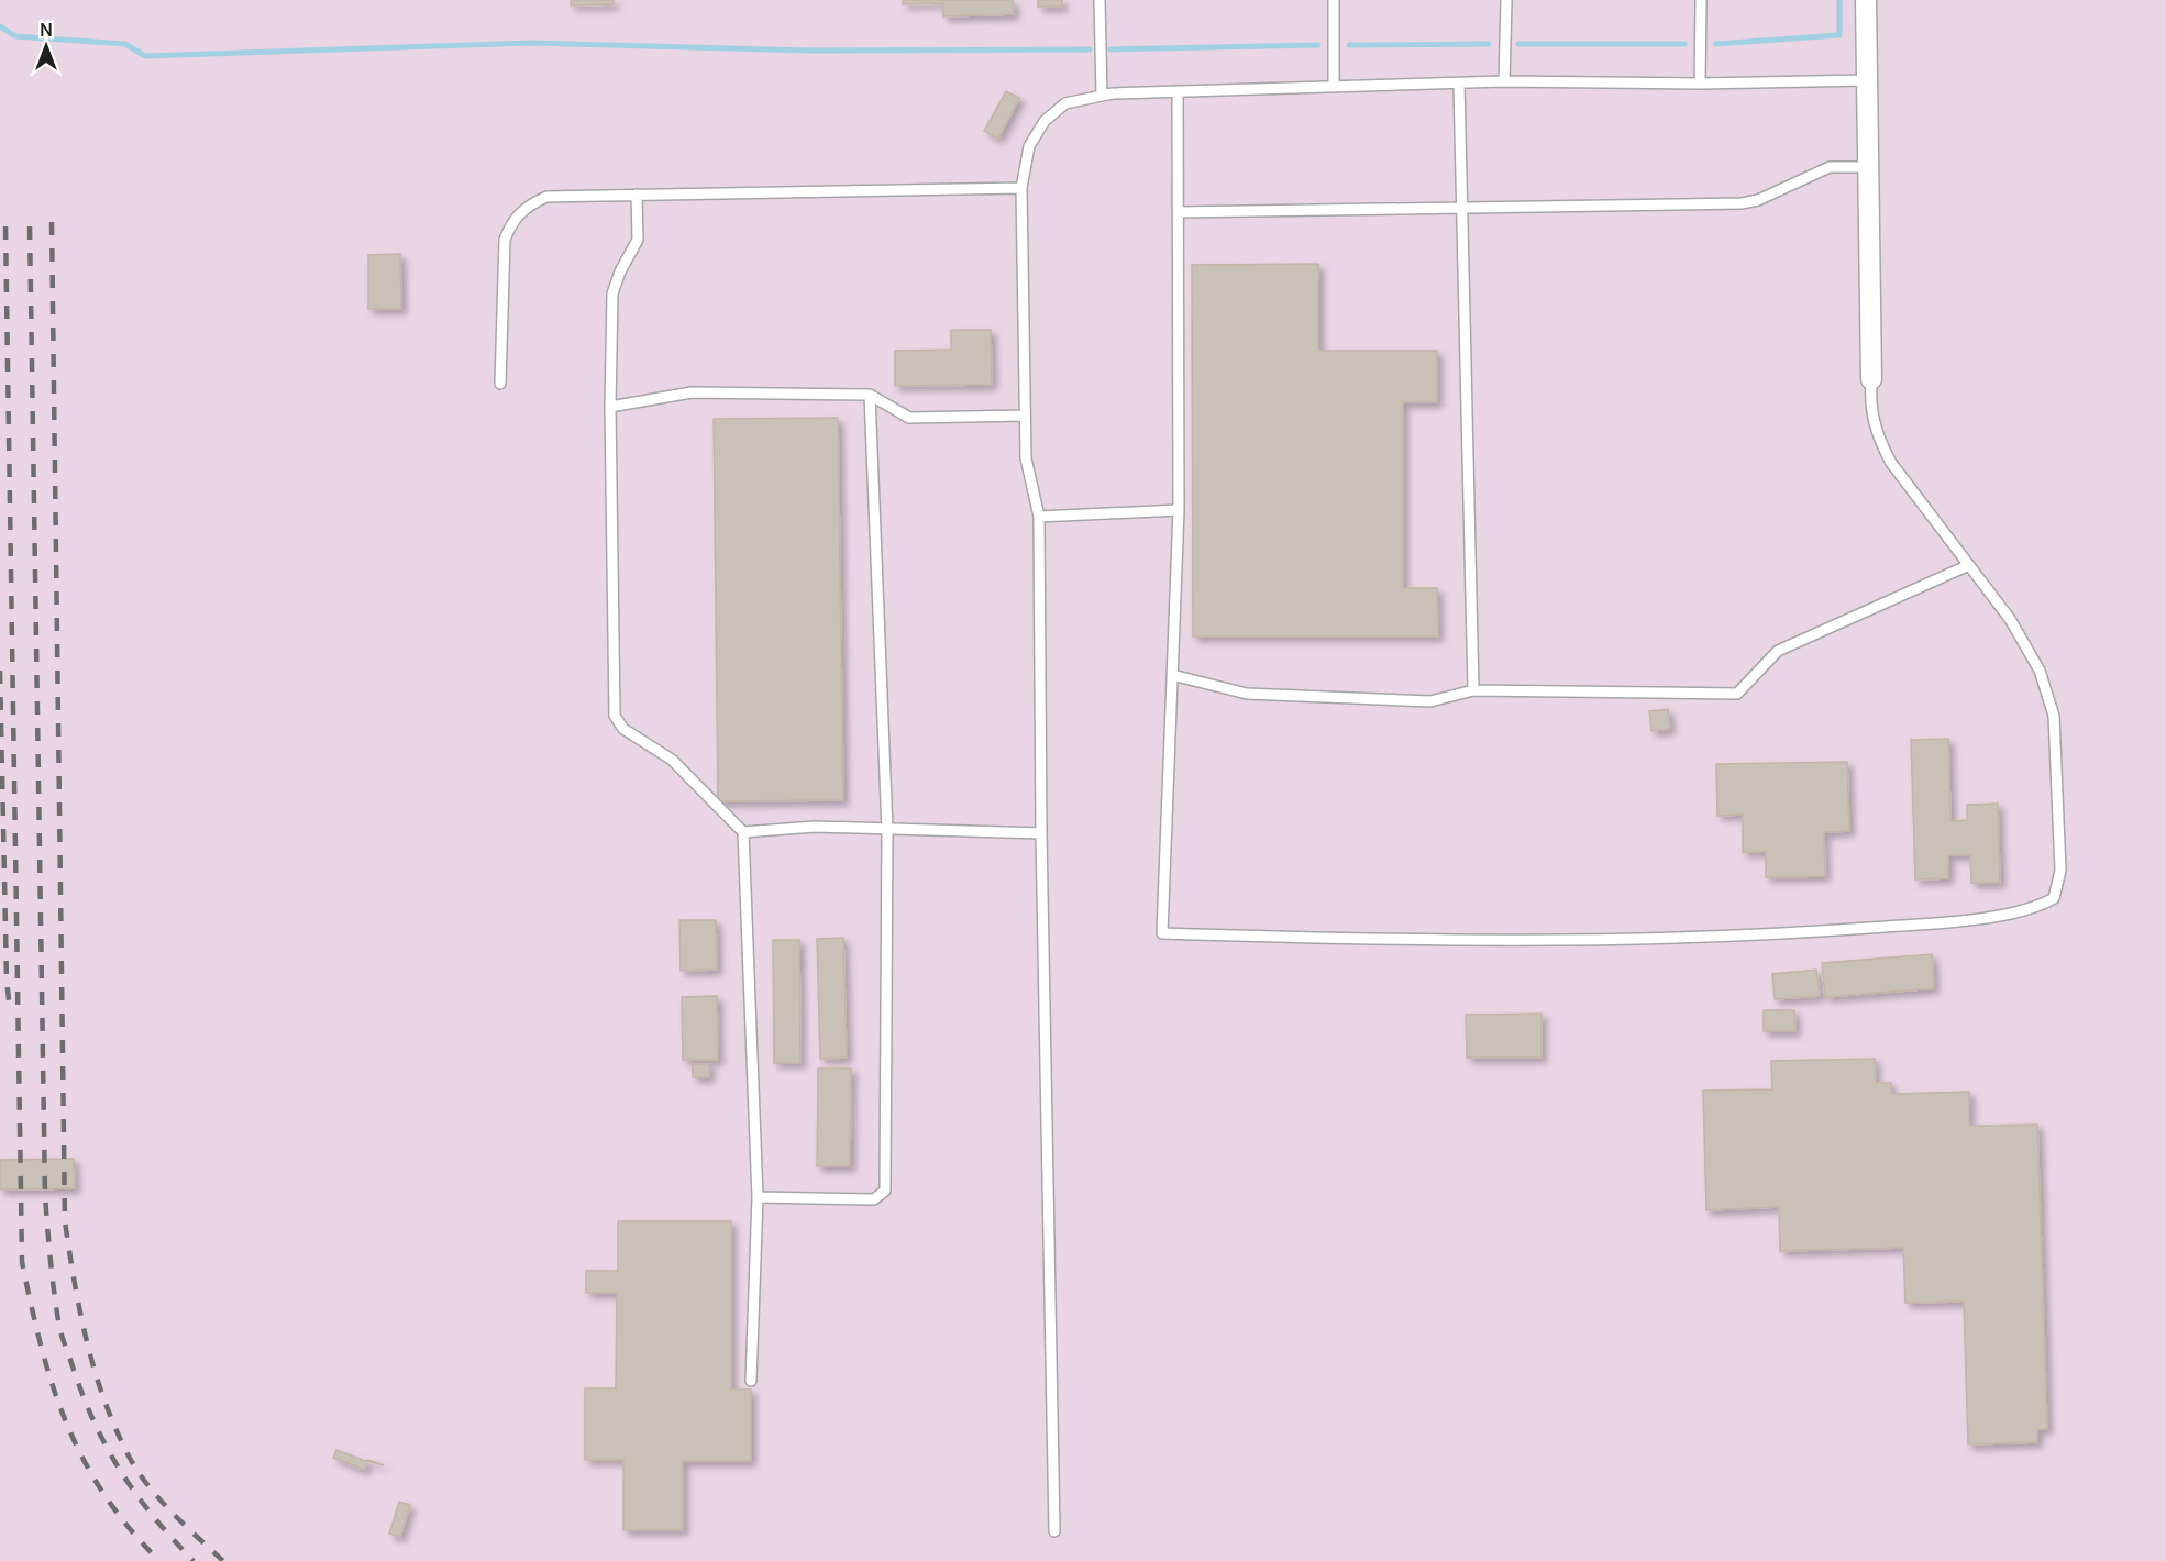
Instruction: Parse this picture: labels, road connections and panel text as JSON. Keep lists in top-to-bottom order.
{
  "north": "top"
}
